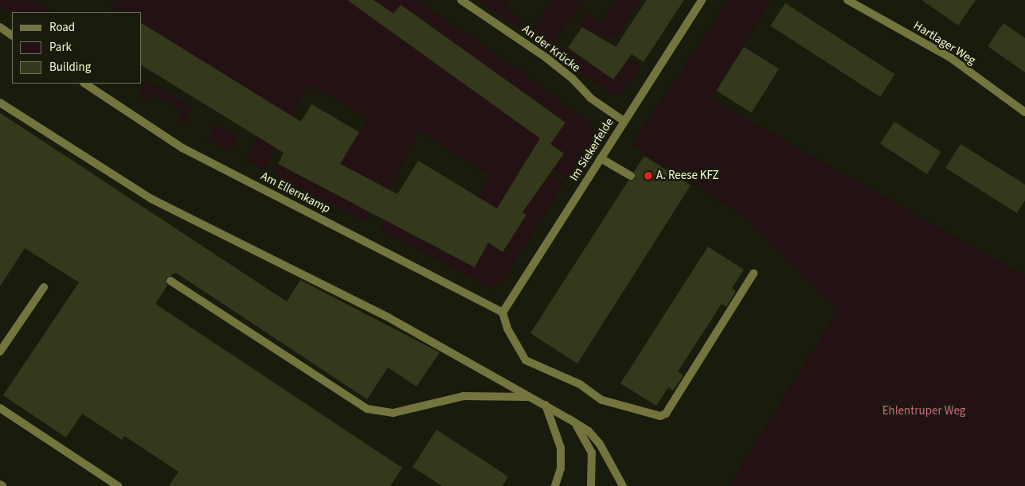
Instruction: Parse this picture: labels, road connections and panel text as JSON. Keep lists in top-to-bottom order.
{
  "streets": {
    "street": [
      "Hartlager Weg",
      "An der Krücke",
      "Im Siekerfelde",
      "Am Ellernkamp"
    ]
  },
  "crossings": [
    ["An der Krücke", "Im Siekerfelde"],
    ["Im Siekerfelde", "Am Ellernkamp"]
  ],
  "parks": ["Ehlentruper Weg"],
  "places": ["A. Reese KFZ"],
  "legend": ["Road", "Park", "Building"]
}
